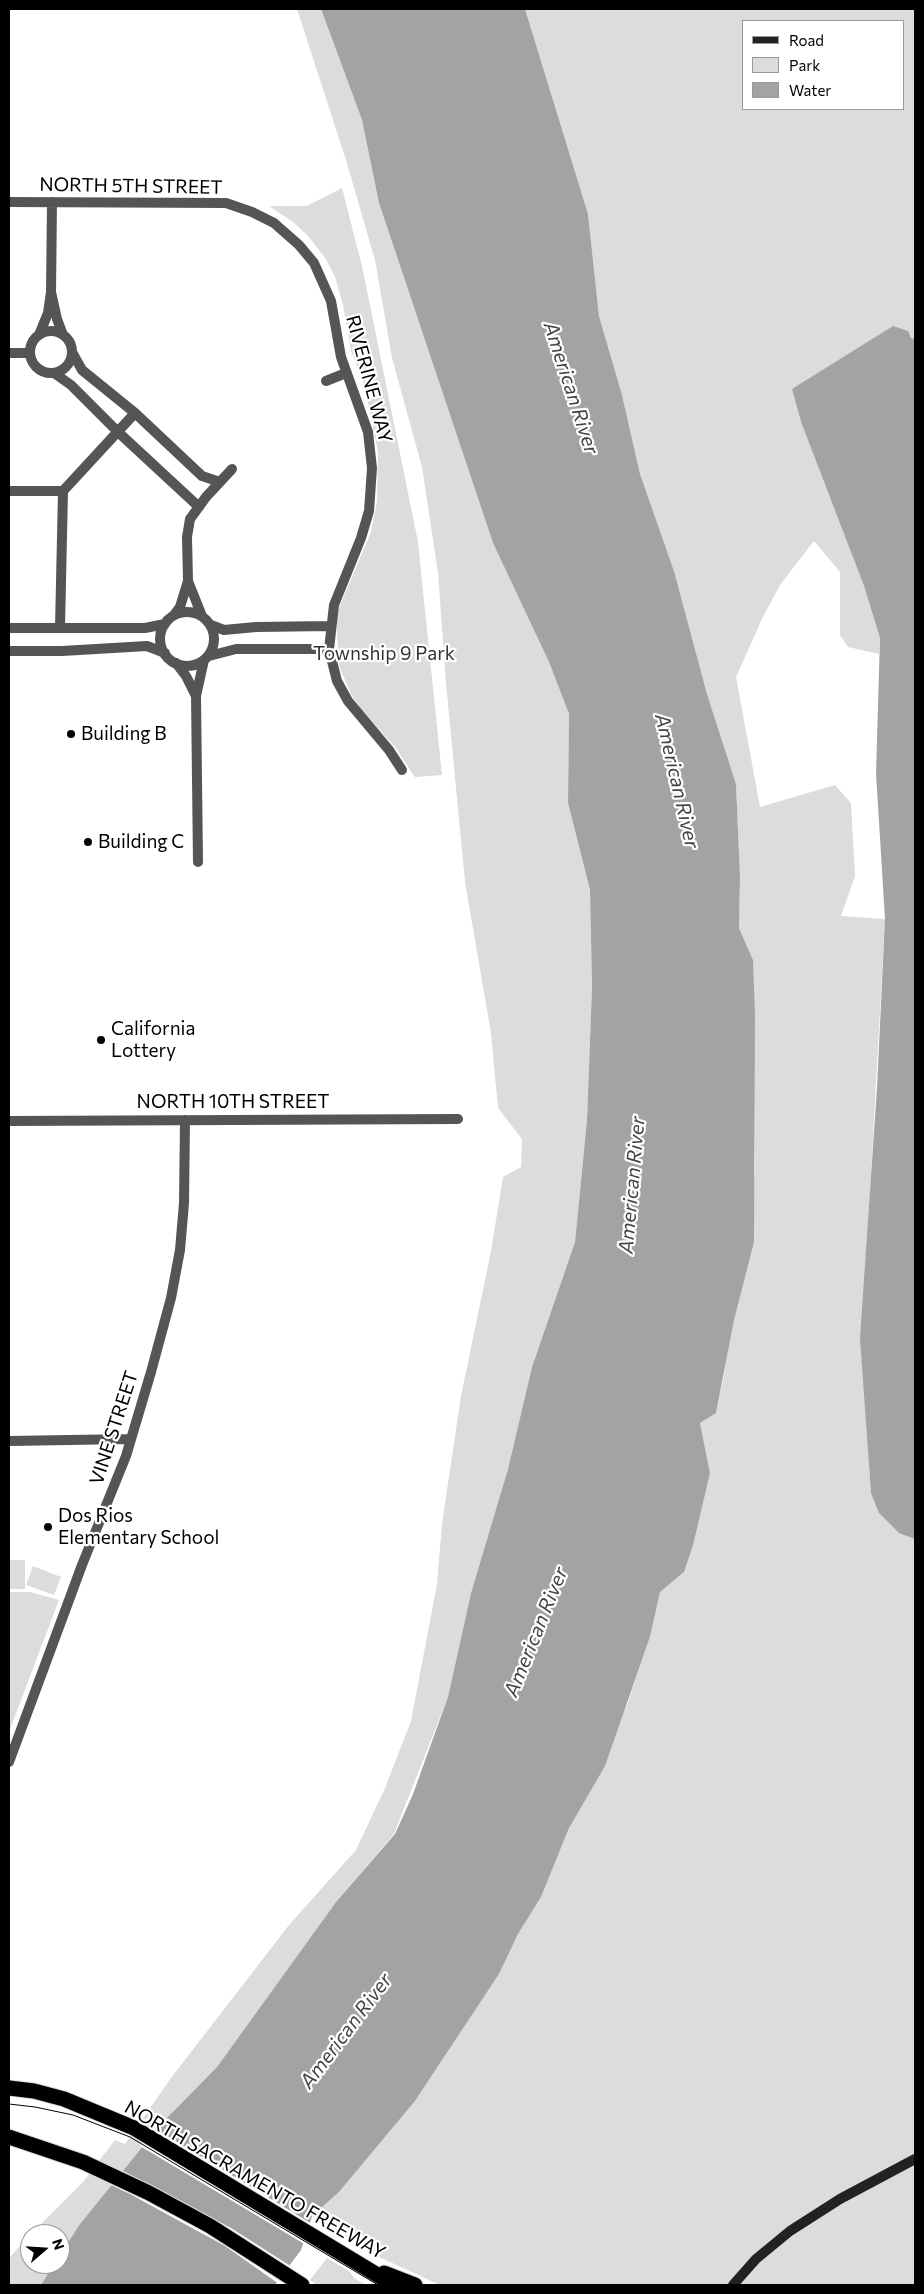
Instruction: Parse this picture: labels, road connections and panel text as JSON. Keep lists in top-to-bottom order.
{
  "streets": {
    "highway": ["NORTH SACRAMENTO FREEWAY"],
    "street": [
      "NORTH 5TH STREET",
      "RIVERINE WAY",
      "NORTH 10TH STREET",
      "VINE STREET"
    ]
  },
  "crossings": [
    ["NORTH 5TH STREET", "RIVERINE WAY"],
    ["NORTH 10TH STREET", "VINE STREET"]
  ],
  "water": ["American River"],
  "parks": ["Township 9 Park"],
  "places": [
    "Building B",
    "Building C",
    "California Lottery",
    "Dos Rios Elementary School"
  ],
  "legend": ["Road", "Park", "Water"],
  "north": "right"
}
